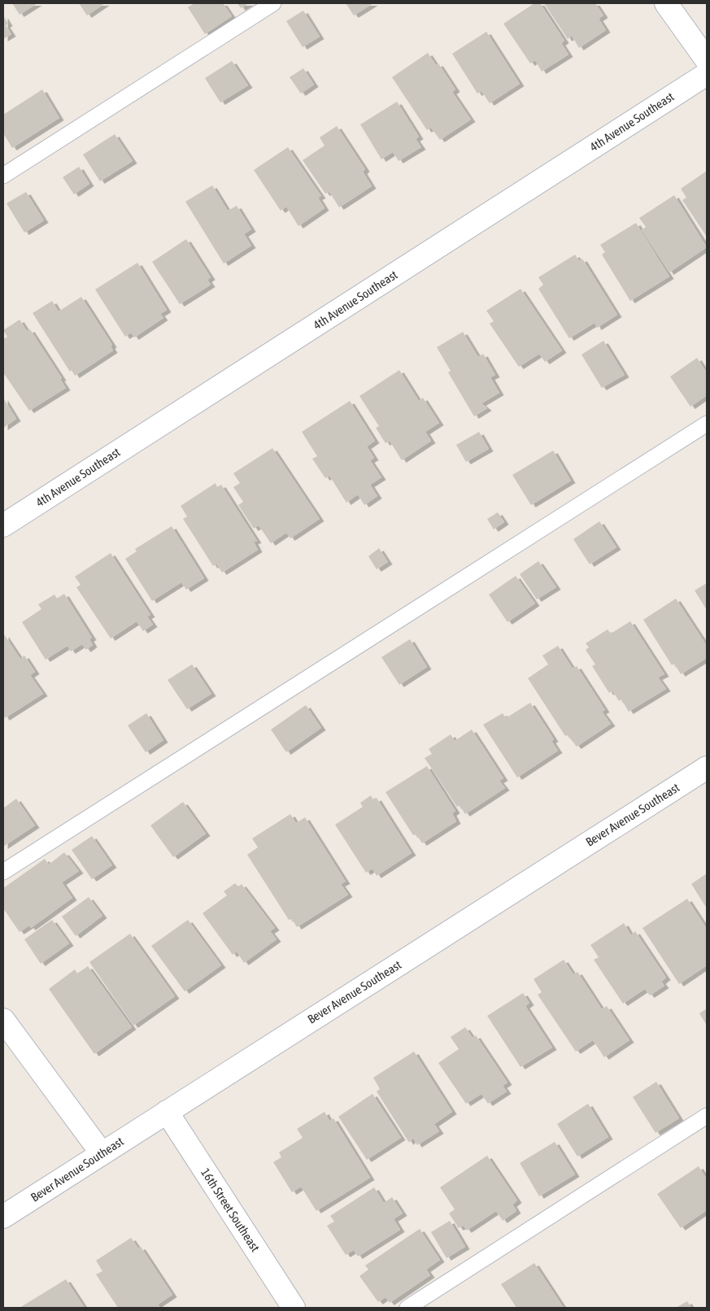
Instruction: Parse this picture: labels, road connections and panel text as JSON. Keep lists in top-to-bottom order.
{
  "streets": {
    "street": ["4th Avenue Southeast", "Bever Avenue Southeast", "16th Street Southeast"]
  },
  "crossings": [
    ["Bever Avenue Southeast", "16th Street Southeast"]
  ]
}
